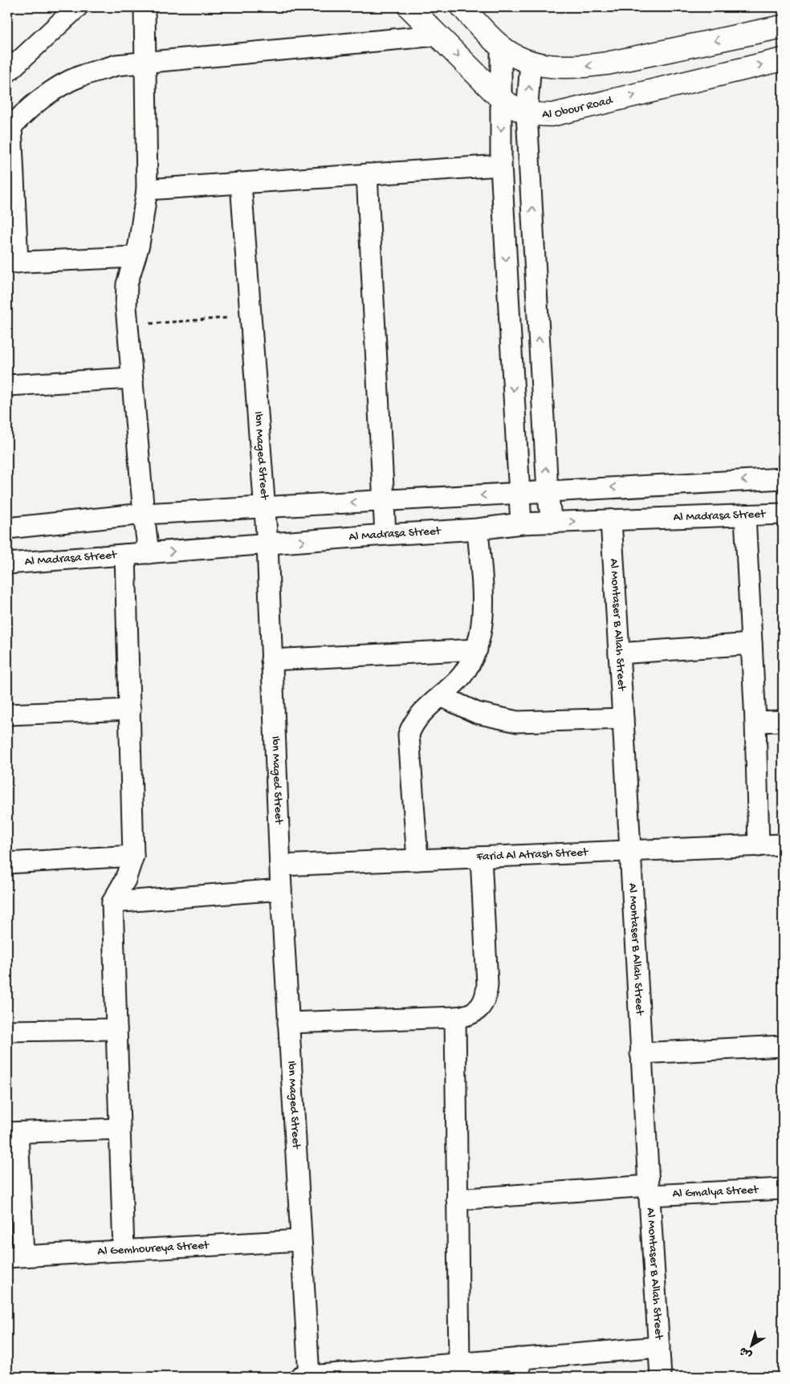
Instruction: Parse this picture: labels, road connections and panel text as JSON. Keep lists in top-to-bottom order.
{
  "streets": {
    "street": [
      "Al Obour Road",
      "Ibn Maged Street",
      "Al Madrasa Street",
      "Al Montaser B Allah Street",
      "Farid Al Atrash Street",
      "Al Gmalya Street",
      "Al Gemhoureya Street"
    ]
  },
  "crossings": [
    ["Ibn Maged Street", "Al Madrasa Street"],
    ["Ibn Maged Street", "Farid Al Atrash Street"],
    ["Ibn Maged Street", "Al Gemhoureya Street"],
    ["Al Madrasa Street", "Al Montaser B Allah Street"],
    ["Al Montaser B Allah Street", "Farid Al Atrash Street"],
    ["Al Montaser B Allah Street", "Al Gmalya Street"]
  ],
  "north": "bottom left"
}
